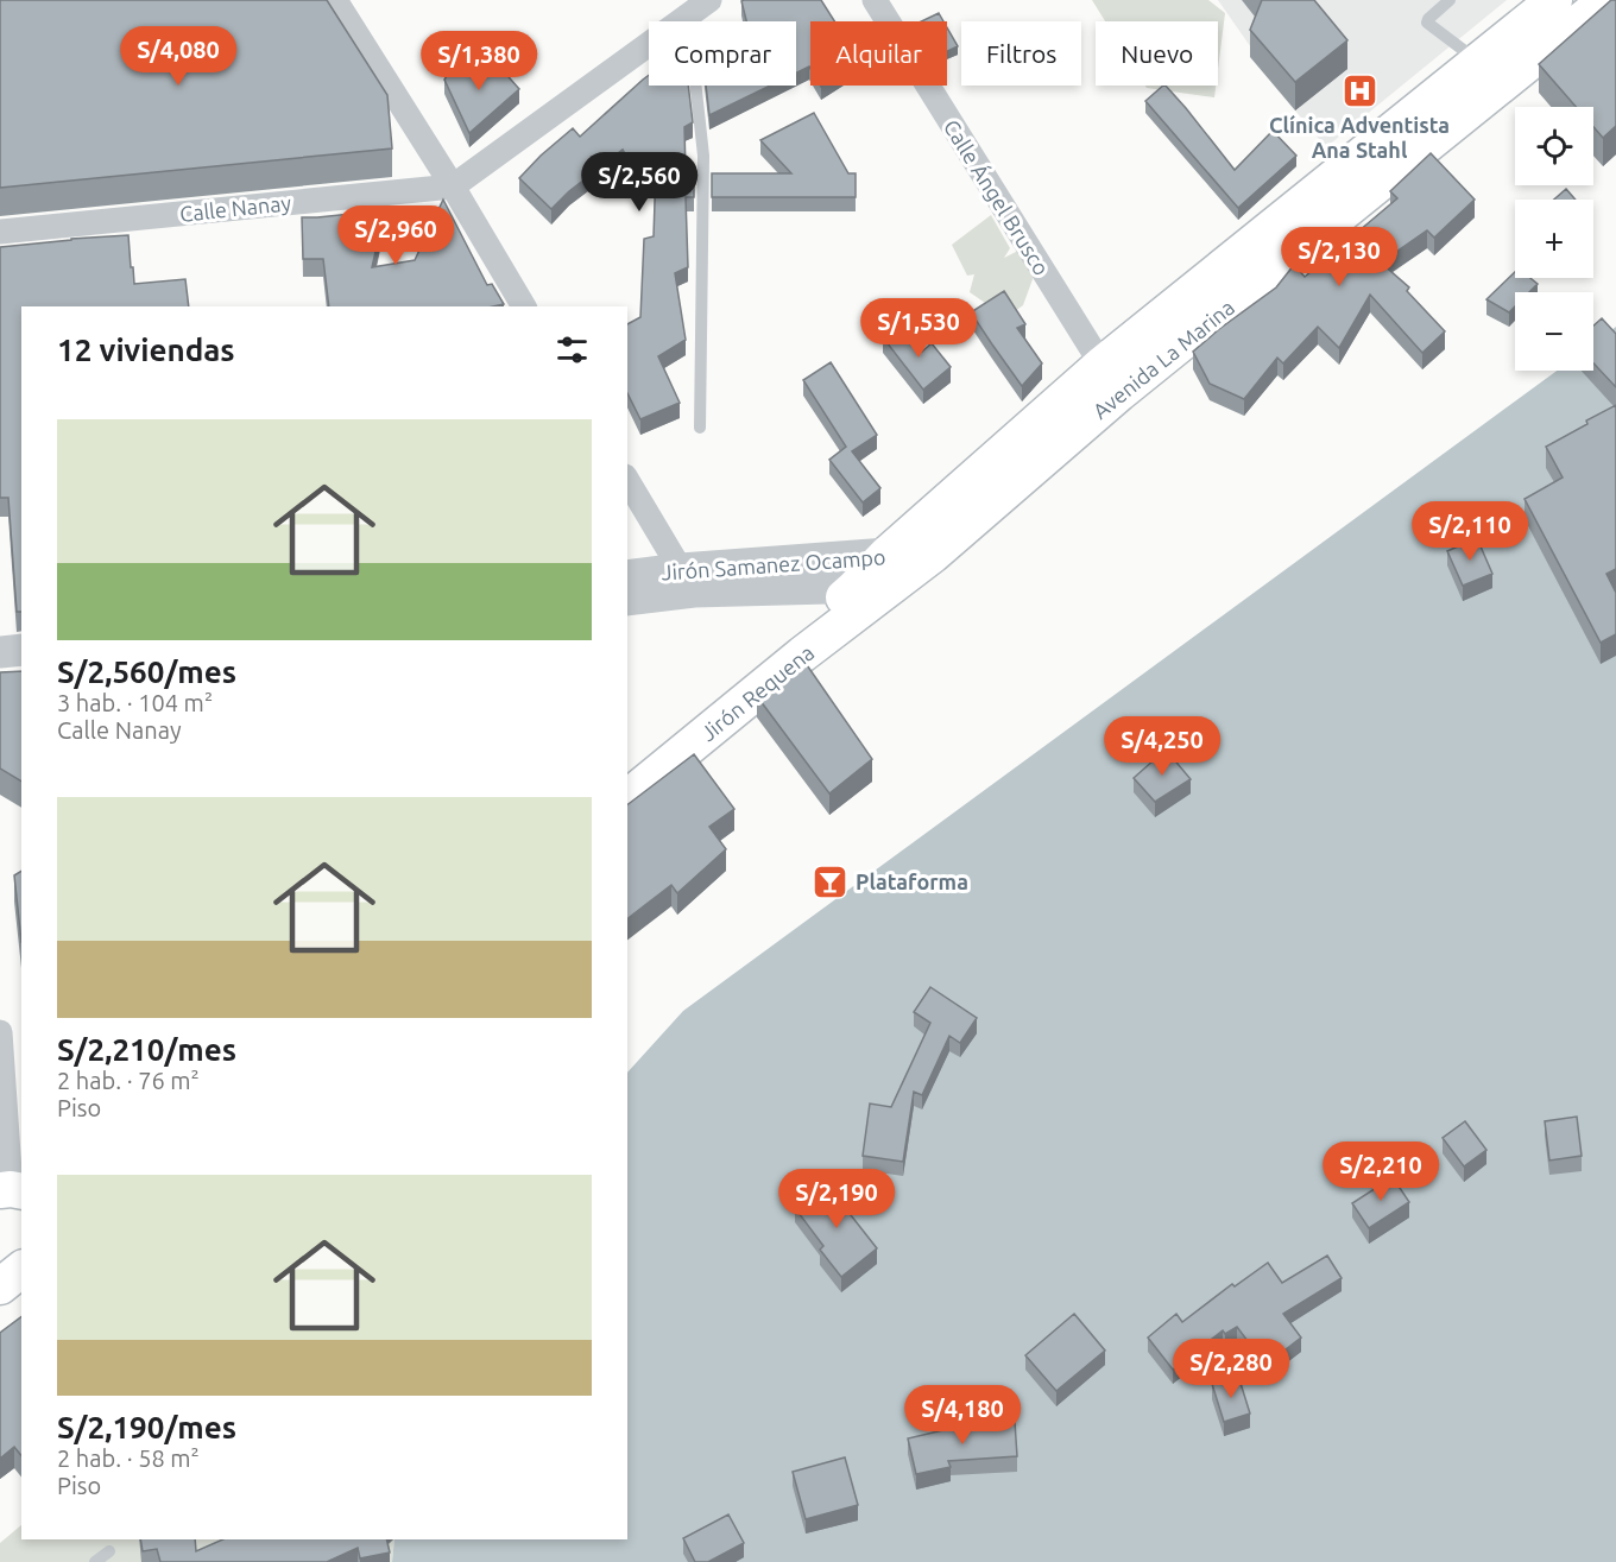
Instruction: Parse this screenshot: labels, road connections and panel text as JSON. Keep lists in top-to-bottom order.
{
  "streets": {
    "main road": ["Avenida La Marina", "Jirón Requena"],
    "street": ["Calle Ángel Brusco", "Calle Nanay", "Jirón Samanez Ocampo"]
  },
  "crossings": [
    ["Calle Ángel Brusco", "Avenida La Marina"],
    ["Avenida La Marina", "Jirón Samanez Ocampo"],
    ["Avenida La Marina", "Jirón Requena"],
    ["Jirón Samanez Ocampo", "Jirón Requena"]
  ],
  "places": {
    "hospital": ["Clínica Adventista Ana Stahl"],
    "bar": ["Plataforma"]
  },
  "page": {
    "chip": [
      "Comprar",
      "Alquilar",
      "Filtros",
      "Nuevo"
    ],
    "price": [
      "S/4,080",
      "S/1,380",
      "S/2,560",
      "S/2,960",
      "S/2,130",
      "S/1,530",
      "S/2,110",
      "S/4,250",
      "S/2,210",
      "S/2,190",
      "S/2,280",
      "S/4,180"
    ],
    "map_buttons": ["+", "−"],
    "heading": "12 viviendas",
    "list": [
      {
        "name": "S/2,560/mes",
        "note": "3 hab. · 104 m² · Calle Nanay"
      },
      {
        "name": "S/2,210/mes",
        "note": "2 hab. · 76 m² · Piso"
      },
      {
        "name": "S/2,190/mes",
        "note": "2 hab. · 58 m² · Piso"
      }
    ]
  }
}
